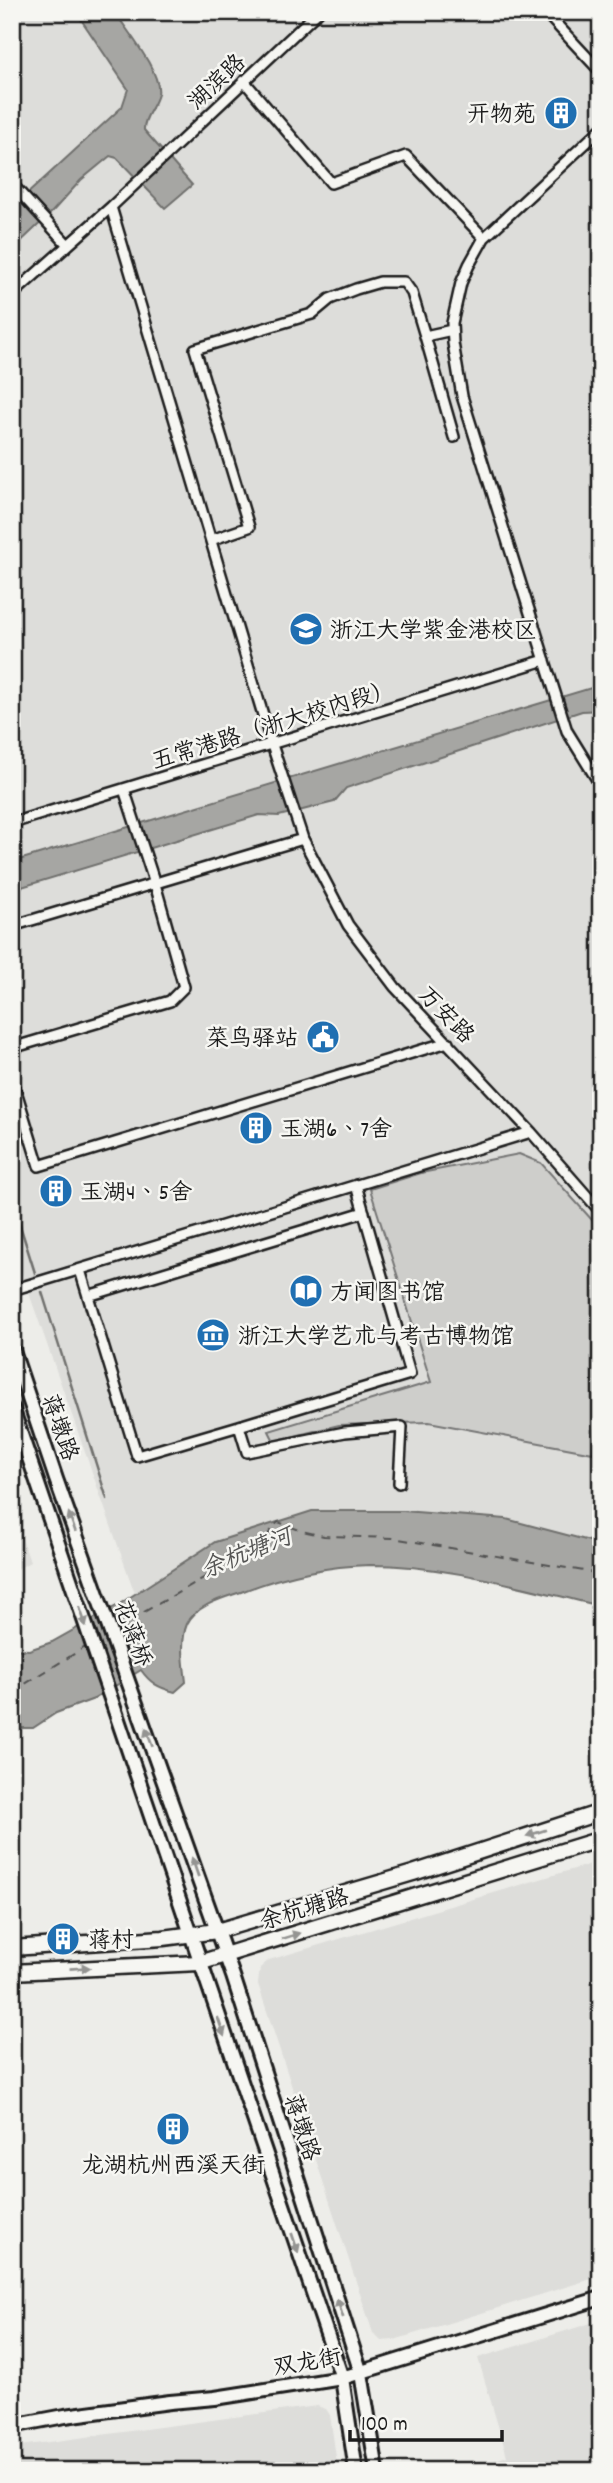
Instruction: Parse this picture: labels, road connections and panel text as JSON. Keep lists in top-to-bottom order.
{
  "streets": {
    "main road": [
      "蒋墩路",
      "花蒋桥",
      "余杭塘路",
      "双龙街"
    ],
    "street": ["湖滨路", "五常港路（浙大校内段）", "万安路"]
  },
  "crossings": [
    ["湖滨路", "万安路"],
    ["五常港路（浙大校内段）", "万安路"],
    ["蒋墩路", "花蒋桥"],
    ["蒋墩路", "余杭塘路"],
    ["蒋墩路", "双龙街"]
  ],
  "water": ["余杭塘河"],
  "places": {
    "building": [
      "开物苑",
      "玉湖6、7舍",
      "玉湖4、5舍",
      "蒋村",
      "龙湖杭州西溪天街"
    ],
    "school or university": ["浙江大学紫金港校区"],
    "public building": ["菜鸟驿站"],
    "library": ["方闻图书馆"],
    "museum": ["浙江大学艺术与考古博物馆"]
  },
  "scale_bar": "100 m"
}
